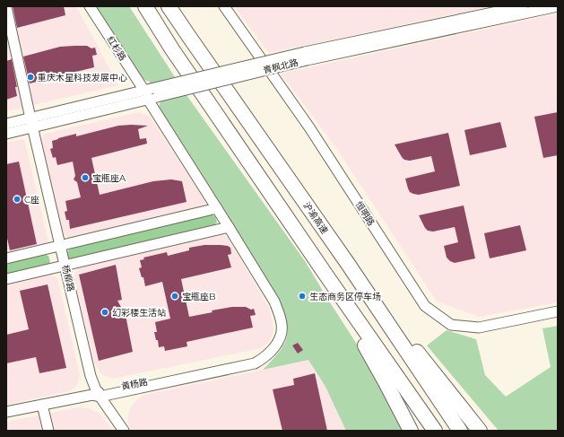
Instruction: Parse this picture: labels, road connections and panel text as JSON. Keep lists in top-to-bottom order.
{
  "streets": {
    "highway": ["沪渝高速"],
    "street": [
      "红杉路",
      "青枫北路",
      "恒明路",
      "杨柳路",
      "黄杨路"
    ]
  },
  "crossings": [
    ["红杉路", "青枫北路"],
    ["红杉路", "黄杨路"],
    ["青枫北路", "杨柳路"],
    ["杨柳路", "黄杨路"]
  ],
  "places": [
    "重庆木星科技发展中心",
    "宝瓶座A",
    "C座",
    "宝瓶座B",
    "生态商务区停车场",
    "幻彩楼生活站"
  ]
}
